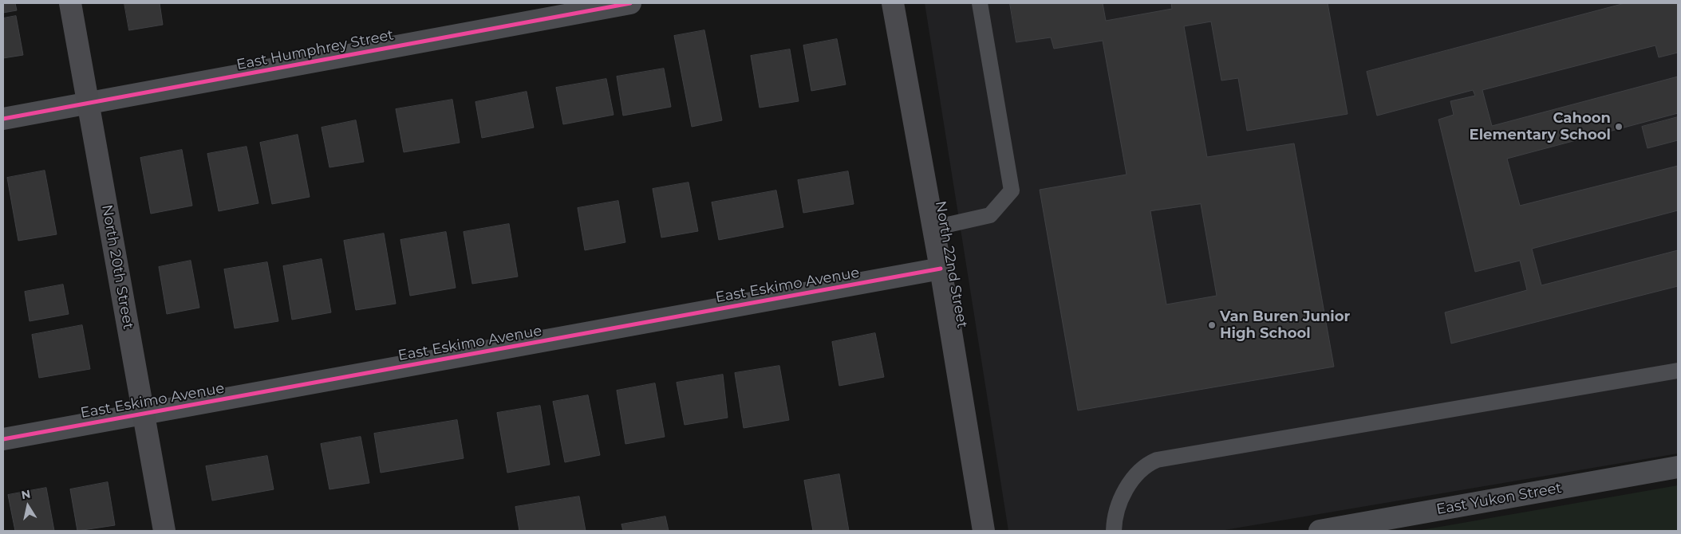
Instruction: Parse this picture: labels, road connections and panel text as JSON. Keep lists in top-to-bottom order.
{
  "streets": {
    "street": [
      "East Humphrey Street",
      "North 22nd Street",
      "North 20th Street",
      "East Eskimo Avenue",
      "East Yukon Street"
    ]
  },
  "crossings": [
    ["East Humphrey Street", "North 20th Street"],
    ["North 22nd Street", "East Eskimo Avenue"],
    ["North 20th Street", "East Eskimo Avenue"]
  ],
  "places": ["Cahoon Elementary School", "Van Buren Junior High School"],
  "north": "top"
}
